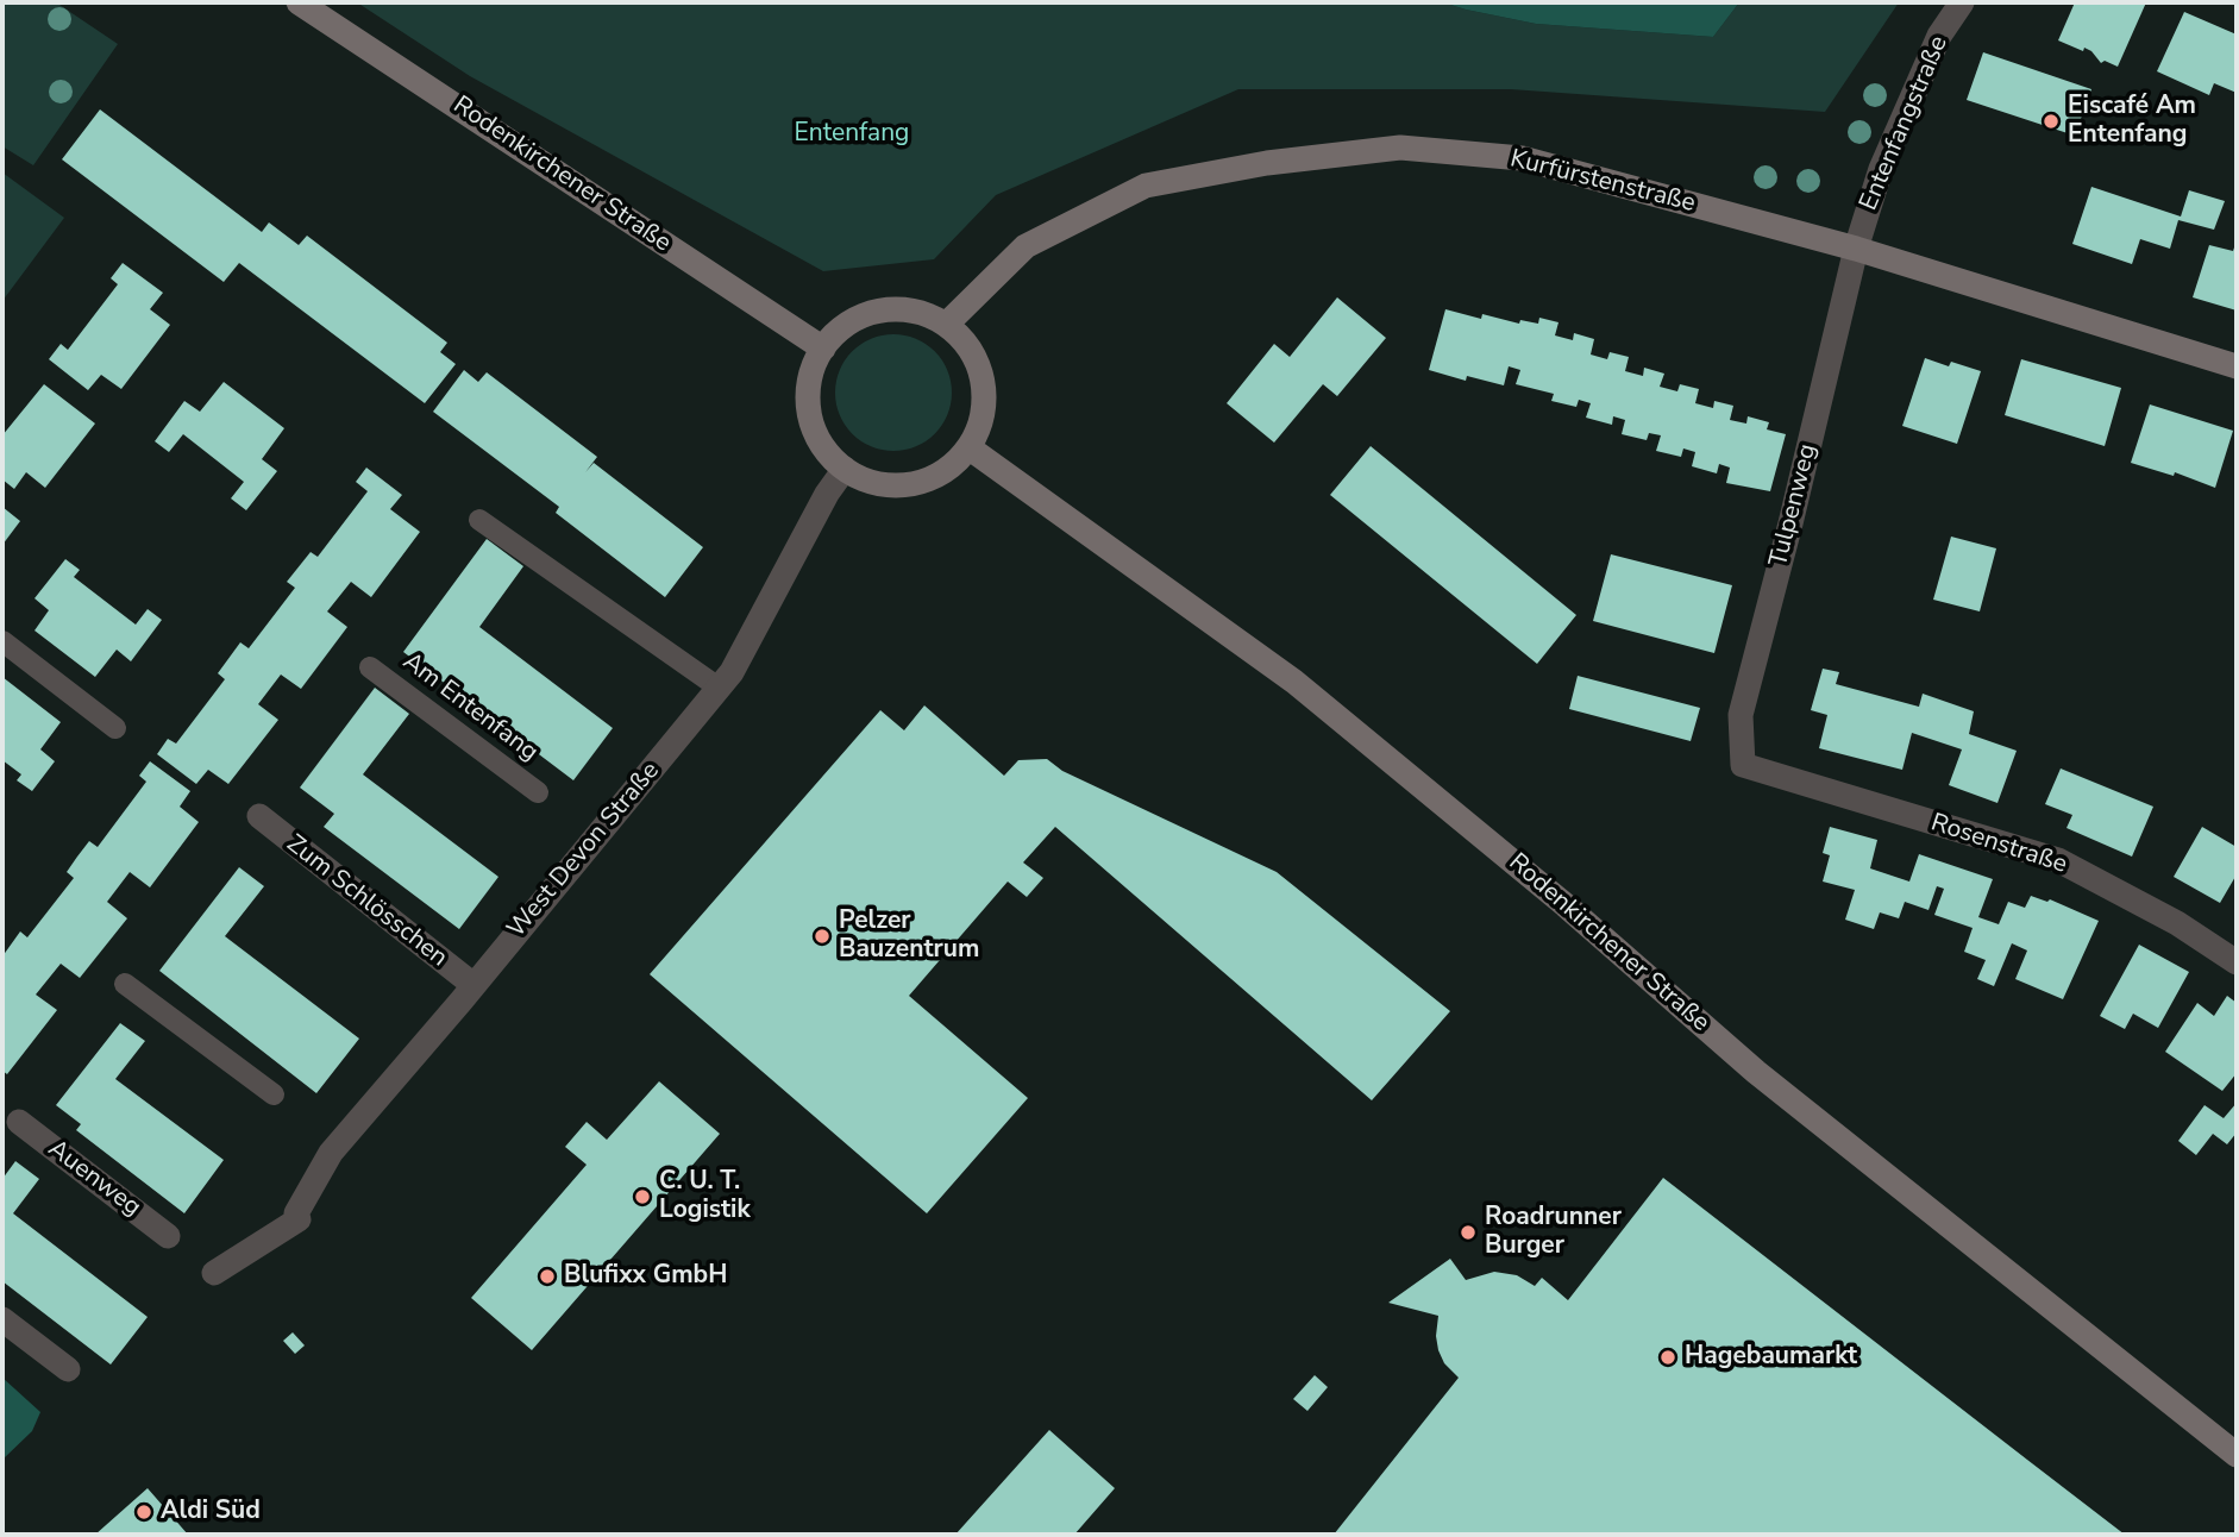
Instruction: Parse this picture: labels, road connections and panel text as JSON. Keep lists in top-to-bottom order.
{
  "streets": {
    "main road": ["Rodenkirchener Straße", "Kurfürstenstraße"],
    "street": [
      "Entenfangstraße",
      "Tulpenweg",
      "Rosenstraße",
      "West Devon Straße",
      "Zum Schlösschen",
      "Auenweg"
    ],
    "lane": ["Am Entenfang"]
  },
  "crossings": [
    ["Entenfangstraße", "Kurfürstenstraße"],
    ["Entenfangstraße", "Tulpenweg"],
    ["Rodenkirchener Straße", "Kurfürstenstraße"],
    ["Rodenkirchener Straße", "West Devon Straße"],
    ["Kurfürstenstraße", "Tulpenweg"],
    ["Kurfürstenstraße", "West Devon Straße"],
    ["Tulpenweg", "Rosenstraße"],
    ["West Devon Straße", "Zum Schlösschen"]
  ],
  "parks": ["Entenfang"],
  "places": [
    "Eiscafé Am Entenfang",
    "Pelzer Bauzentrum",
    "C. U. T. Logistik",
    "Roadrunner Burger",
    "Blufixx GmbH",
    "Hagebaumarkt",
    "Aldi Süd"
  ]
}
